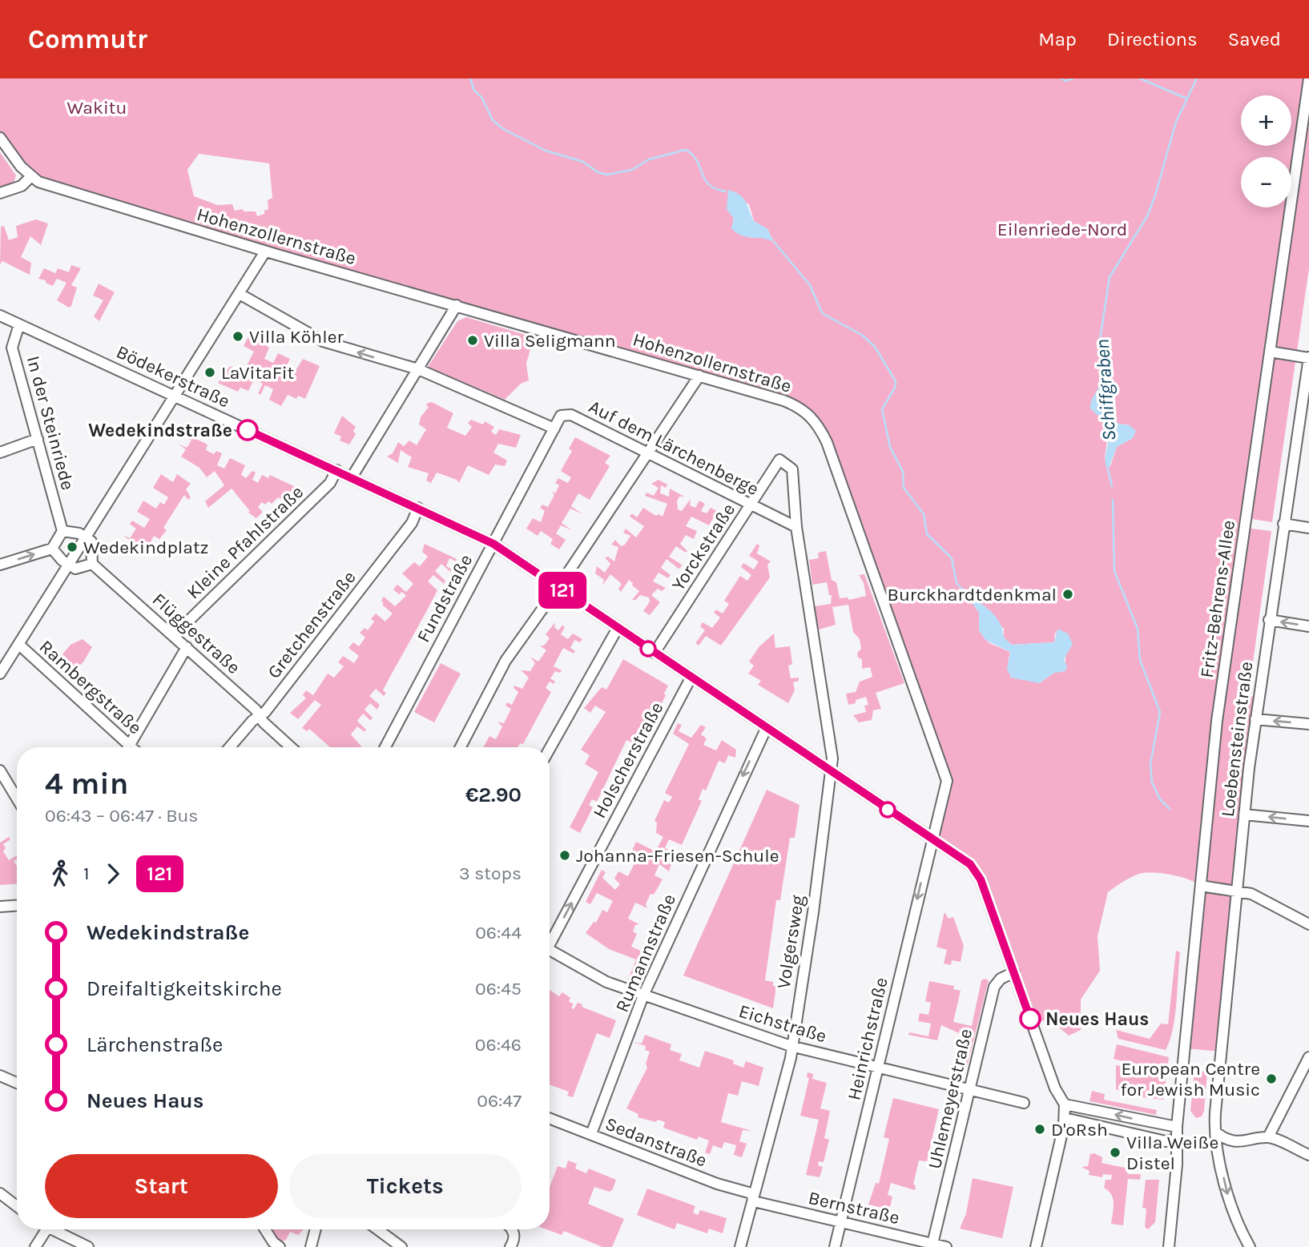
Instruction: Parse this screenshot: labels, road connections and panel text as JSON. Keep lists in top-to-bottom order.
{
  "streets": {
    "street": [
      "Hohenzollernstraße",
      "Bödekerstraße",
      "In der Steinriede",
      "Auf dem Lärchenberge",
      "Kleine Pfahlstraße",
      "Yorckstraße",
      "Fundstraße",
      "Fritz-Behrens-Allee",
      "Gretchenstraße",
      "Flüggestraße",
      "Rambergstraße",
      "Loebensteinstraße",
      "Holscherstraße",
      "Volgersweg",
      "Rumannstraße",
      "Eichstraße",
      "Heinrichstraße",
      "Uhlemeyerstraße",
      "Sedanstraße",
      "Bernstraße"
    ]
  },
  "crossings": [
    ["Hohenzollernstraße", "Bödekerstraße"],
    ["Hohenzollernstraße", "Heinrichstraße"],
    ["Bödekerstraße", "In der Steinriede"],
    ["Bödekerstraße", "Kleine Pfahlstraße"],
    ["Bödekerstraße", "Yorckstraße"],
    ["Bödekerstraße", "Fundstraße"],
    ["Bödekerstraße", "Gretchenstraße"],
    ["Bödekerstraße", "Holscherstraße"],
    ["Bödekerstraße", "Volgersweg"],
    ["Bödekerstraße", "Rumannstraße"],
    ["Bödekerstraße", "Heinrichstraße"],
    ["Auf dem Lärchenberge", "Yorckstraße"],
    ["Auf dem Lärchenberge", "Fundstraße"],
    ["Auf dem Lärchenberge", "Volgersweg"],
    ["Kleine Pfahlstraße", "Flüggestraße"],
    ["Yorckstraße", "Volgersweg"],
    ["Gretchenstraße", "Flüggestraße"],
    ["Volgersweg", "Eichstraße"],
    ["Volgersweg", "Sedanstraße"],
    ["Volgersweg", "Bernstraße"],
    ["Rumannstraße", "Eichstraße"],
    ["Rumannstraße", "Sedanstraße"],
    ["Eichstraße", "Heinrichstraße"],
    ["Eichstraße", "Uhlemeyerstraße"],
    ["Heinrichstraße", "Bernstraße"],
    ["Uhlemeyerstraße", "Bernstraße"],
    ["Sedanstraße", "Bernstraße"]
  ],
  "one_way": ["Holscherstraße", "Rumannstraße", "Heinrichstraße"],
  "water": ["Schiffgraben"],
  "parks": ["Wakitu", "Eilenriede-Nord"],
  "places": [
    "Villa Köhler",
    "Villa Seligmann",
    "LaVitaFit",
    "Wedekindstraße",
    "Wedekindplatz",
    "Burckhardtdenkmal",
    "Johanna-Friesen-Schule",
    "Neues Haus",
    "European Centre for Jewish Music",
    "D'oRsh",
    "Villa Weiße Distel"
  ],
  "lines": ["bus line 121"],
  "page": {
    "header": "Commutr",
    "nav": ["Map", "Directions", "Saved"],
    "on_map": "121",
    "map_buttons": ["+", "−"],
    "heading": ["4 min", "06:43 – 06:47 · Bus", "€2.90"],
    "legs": ["1", "121", "3 stops"],
    "list": [
      {
        "name": "Wedekindstraße",
        "value": "06:44"
      },
      {
        "name": "Dreifaltigkeitskirche",
        "value": "06:45"
      },
      {
        "name": "Lärchenstraße",
        "value": "06:46"
      },
      {
        "name": "Neues Haus",
        "value": "06:47"
      }
    ],
    "buttons": ["Start", "Tickets"]
  }
}
